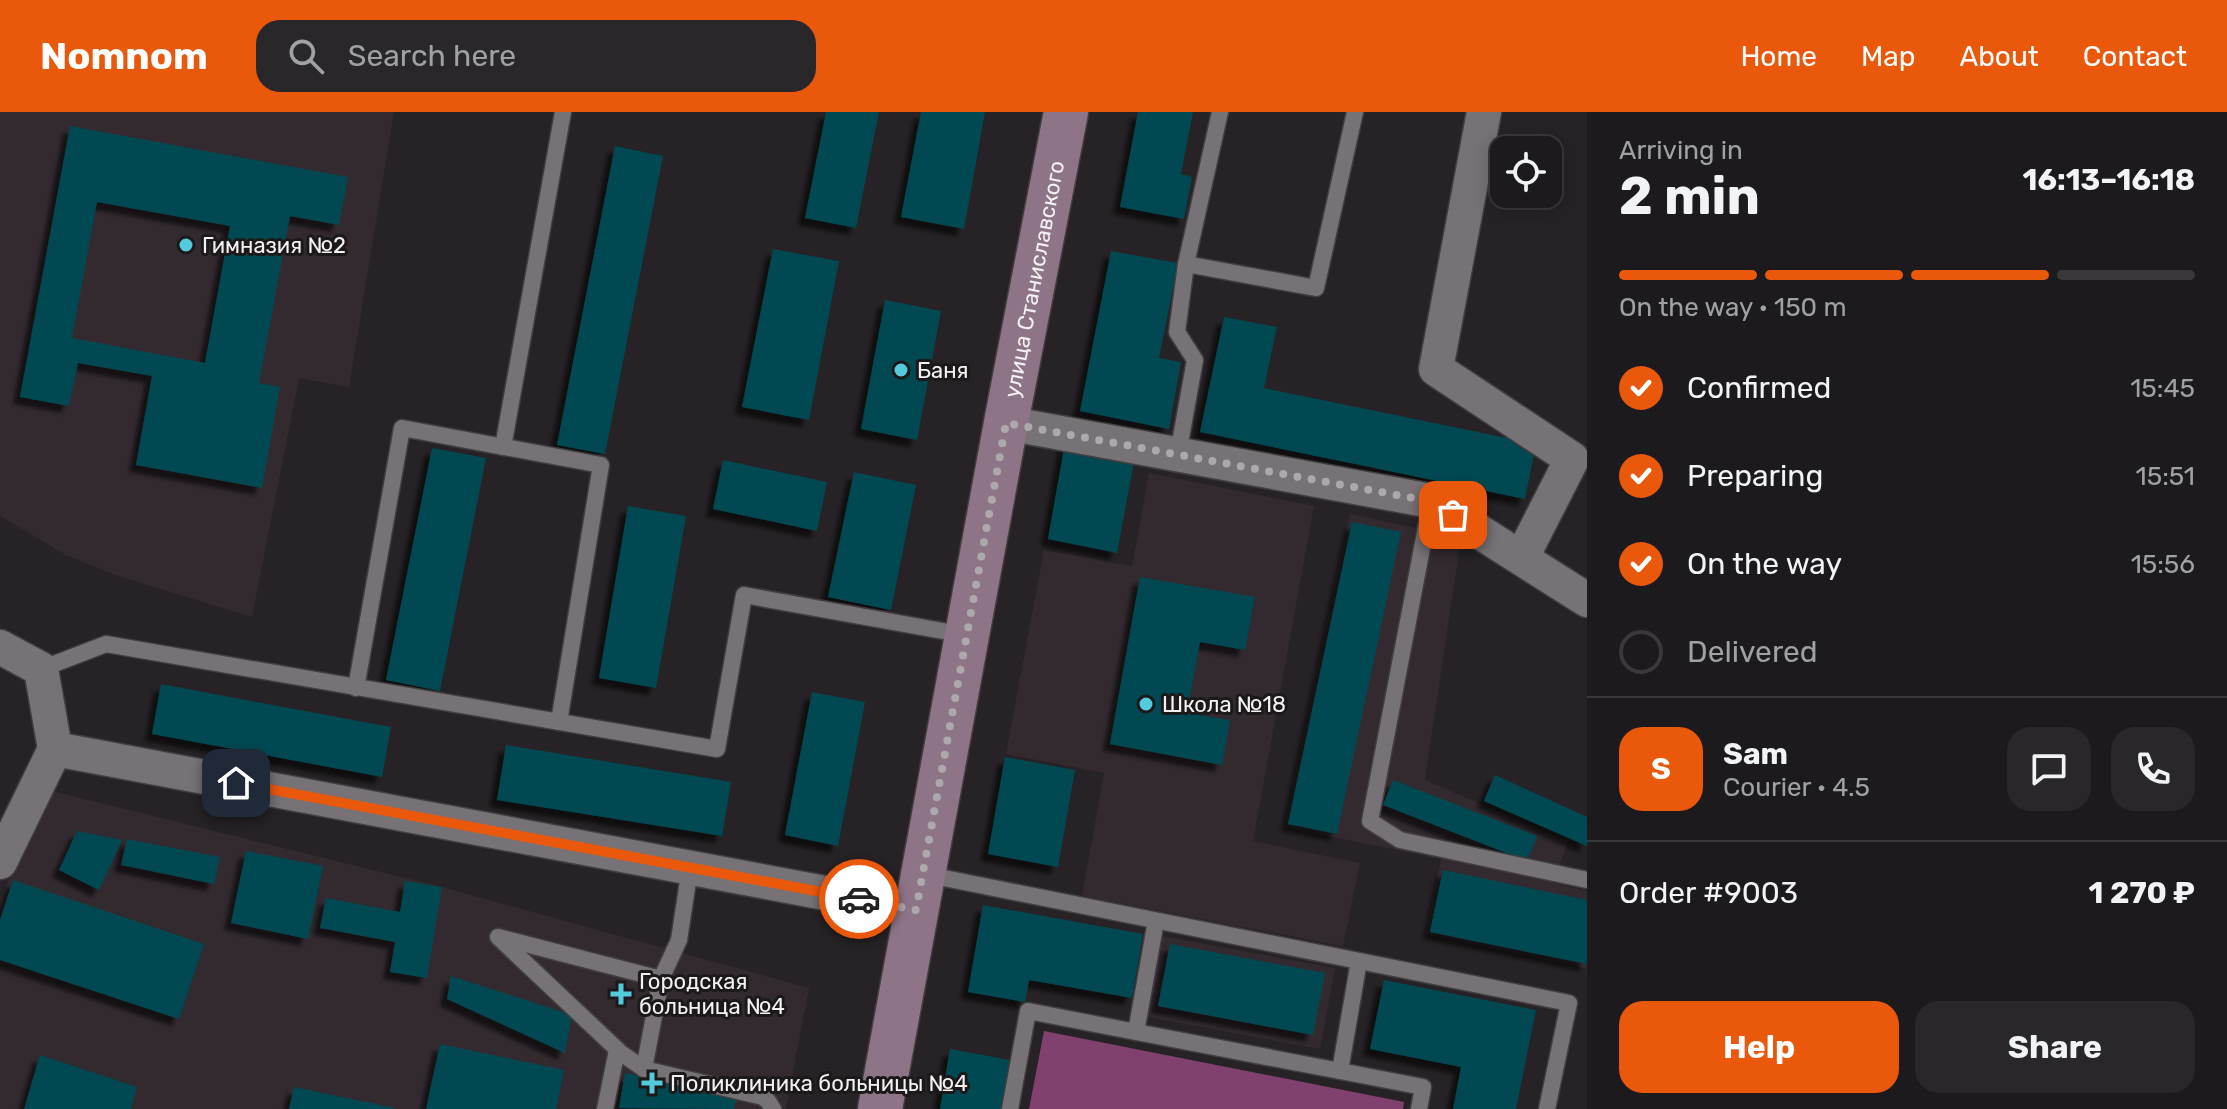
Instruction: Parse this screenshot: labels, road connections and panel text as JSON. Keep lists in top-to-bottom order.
{
  "streets": {
    "main road": ["улица Станиславского"]
  },
  "places": {
    "other": ["Гимназия №2", "Баня", "Школа №18"],
    "health": ["Городская больница №4", "Поликлиника больницы №4"]
  },
  "page": {
    "header": "Nomnom",
    "search": "Search here",
    "nav": [
      "Home",
      "Map",
      "About",
      "Contact"
    ],
    "heading": ["2 min", "Arriving in", "16:13–16:18"],
    "panel": [
      "Sam",
      "Courier · 4.5",
      "Order #9003",
      "1 270 ₽"
    ],
    "bar": "On the way · 150 m",
    "list": [
      ["Confirmed", "15:45"],
      ["Preparing", "15:51"],
      ["On the way", "15:56"],
      "Delivered"
    ],
    "round": "S",
    "buttons": ["Help", "Share"]
  }
}
